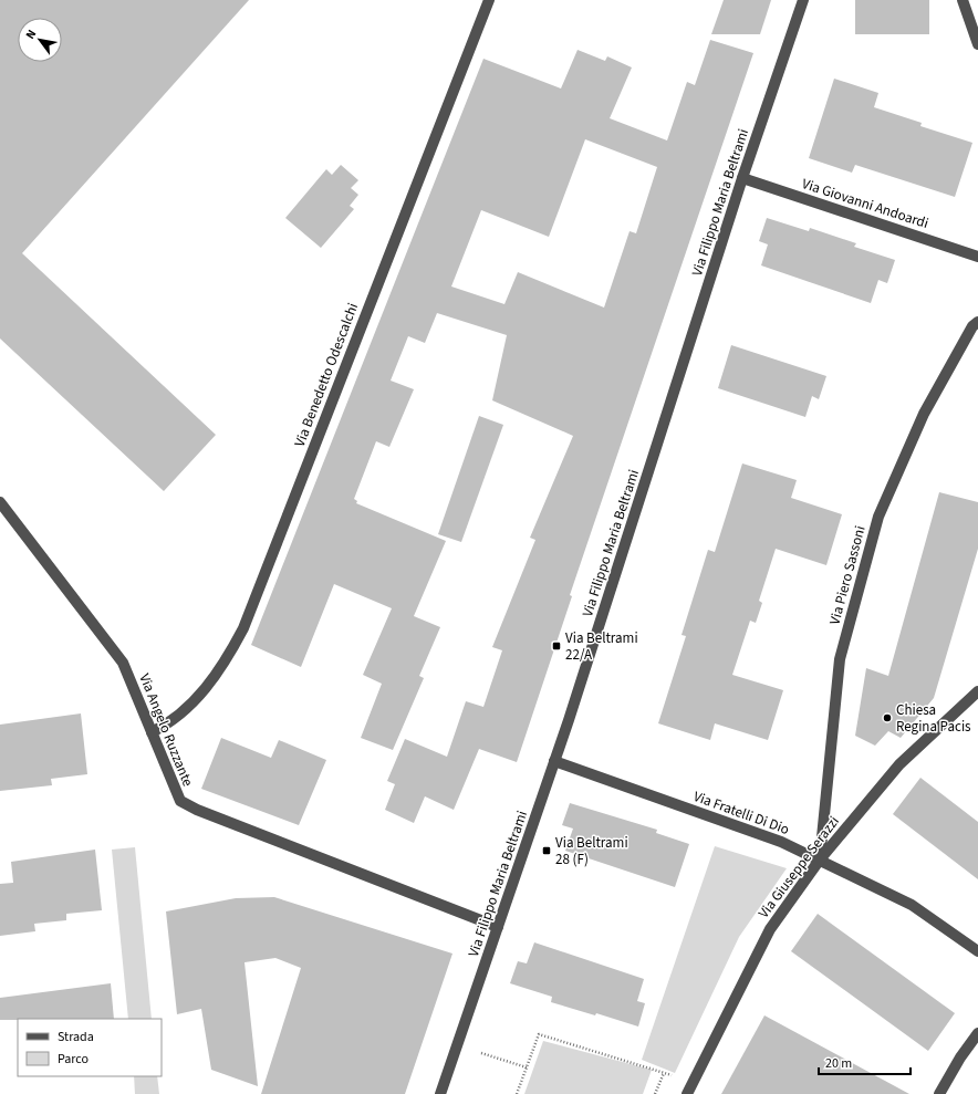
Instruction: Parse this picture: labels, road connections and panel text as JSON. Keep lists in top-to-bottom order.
{
  "streets": {
    "street": [
      "Via Filippo Maria Beltrami",
      "Via Giovanni Andoardi",
      "Via Benedetto Odescalchi",
      "Via Piero Sassoni",
      "Via Angelo Ruzzante",
      "Via Fratelli Di Dio",
      "Via Giuseppe Serazzi"
    ]
  },
  "crossings": [
    ["Via Filippo Maria Beltrami", "Via Giovanni Andoardi"],
    ["Via Filippo Maria Beltrami", "Via Angelo Ruzzante"],
    ["Via Filippo Maria Beltrami", "Via Fratelli Di Dio"],
    ["Via Benedetto Odescalchi", "Via Angelo Ruzzante"],
    ["Via Piero Sassoni", "Via Fratelli Di Dio"],
    ["Via Piero Sassoni", "Via Giuseppe Serazzi"],
    ["Via Fratelli Di Dio", "Via Giuseppe Serazzi"]
  ],
  "places": {
    "transit": ["Via Beltrami 22/A", "Via Beltrami 28 (F)"],
    "other": ["Chiesa Regina Pacis"]
  },
  "legend": ["Strada", "Parco"],
  "scale_bar": "20 m",
  "north": "top left"
}
